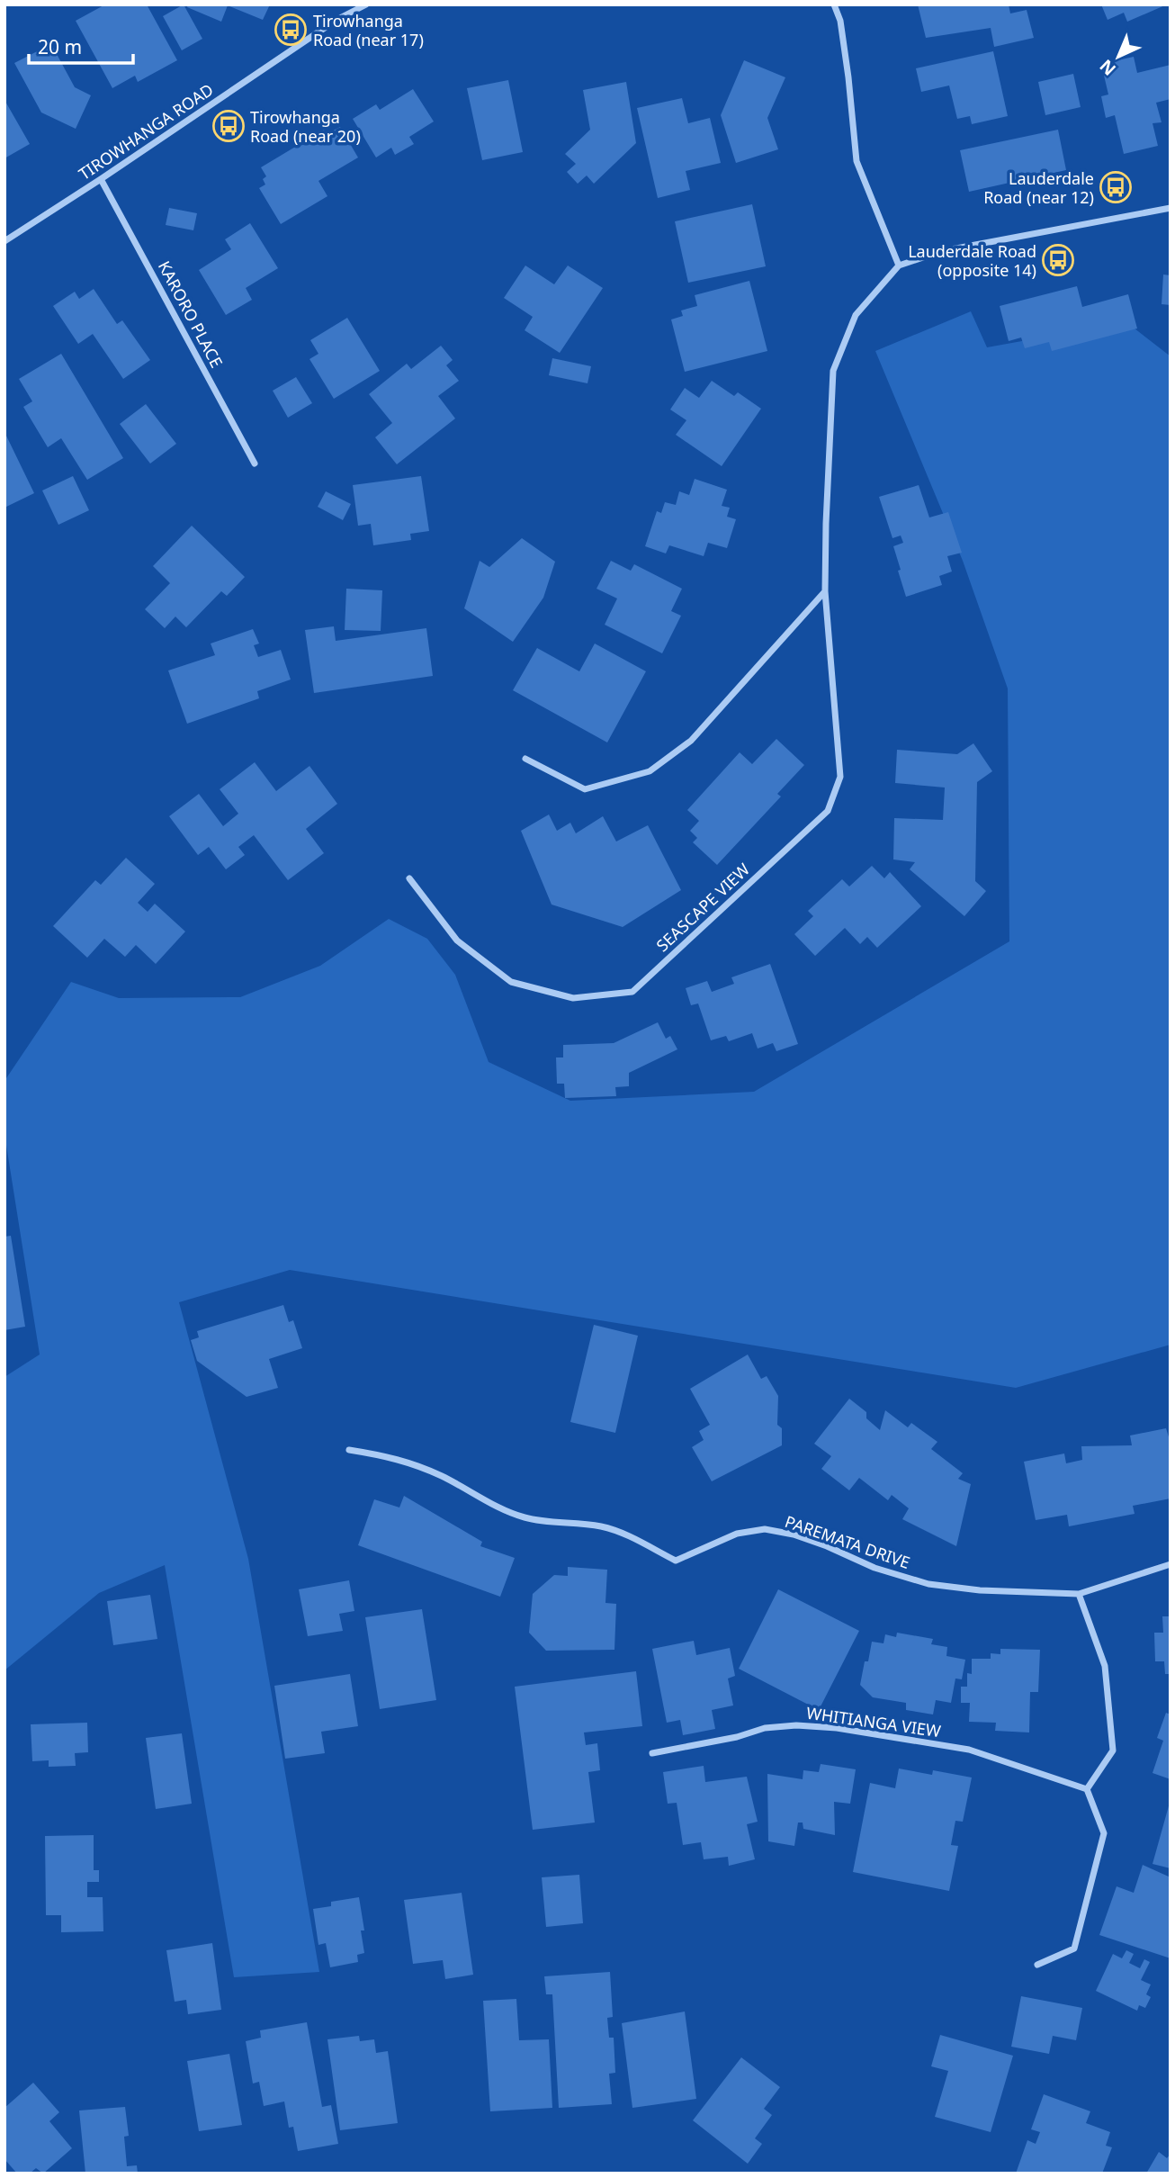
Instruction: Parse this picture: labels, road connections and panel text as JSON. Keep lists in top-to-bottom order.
{
  "streets": {
    "street": [
      "TIROWHANGA ROAD",
      "KARORO PLACE",
      "SEASCAPE VIEW",
      "PAREMATA DRIVE",
      "WHITIANGA VIEW"
    ]
  },
  "crossings": [
    ["TIROWHANGA ROAD", "KARORO PLACE"]
  ],
  "places": {
    "bus stop": [
      "Tirowhanga Road (near 17)",
      "Tirowhanga Road (near 20)",
      "Lauderdale Road (near 12)",
      "Lauderdale Road (opposite 14)"
    ]
  },
  "scale_bar": "20 m",
  "north": "bottom left"
}
